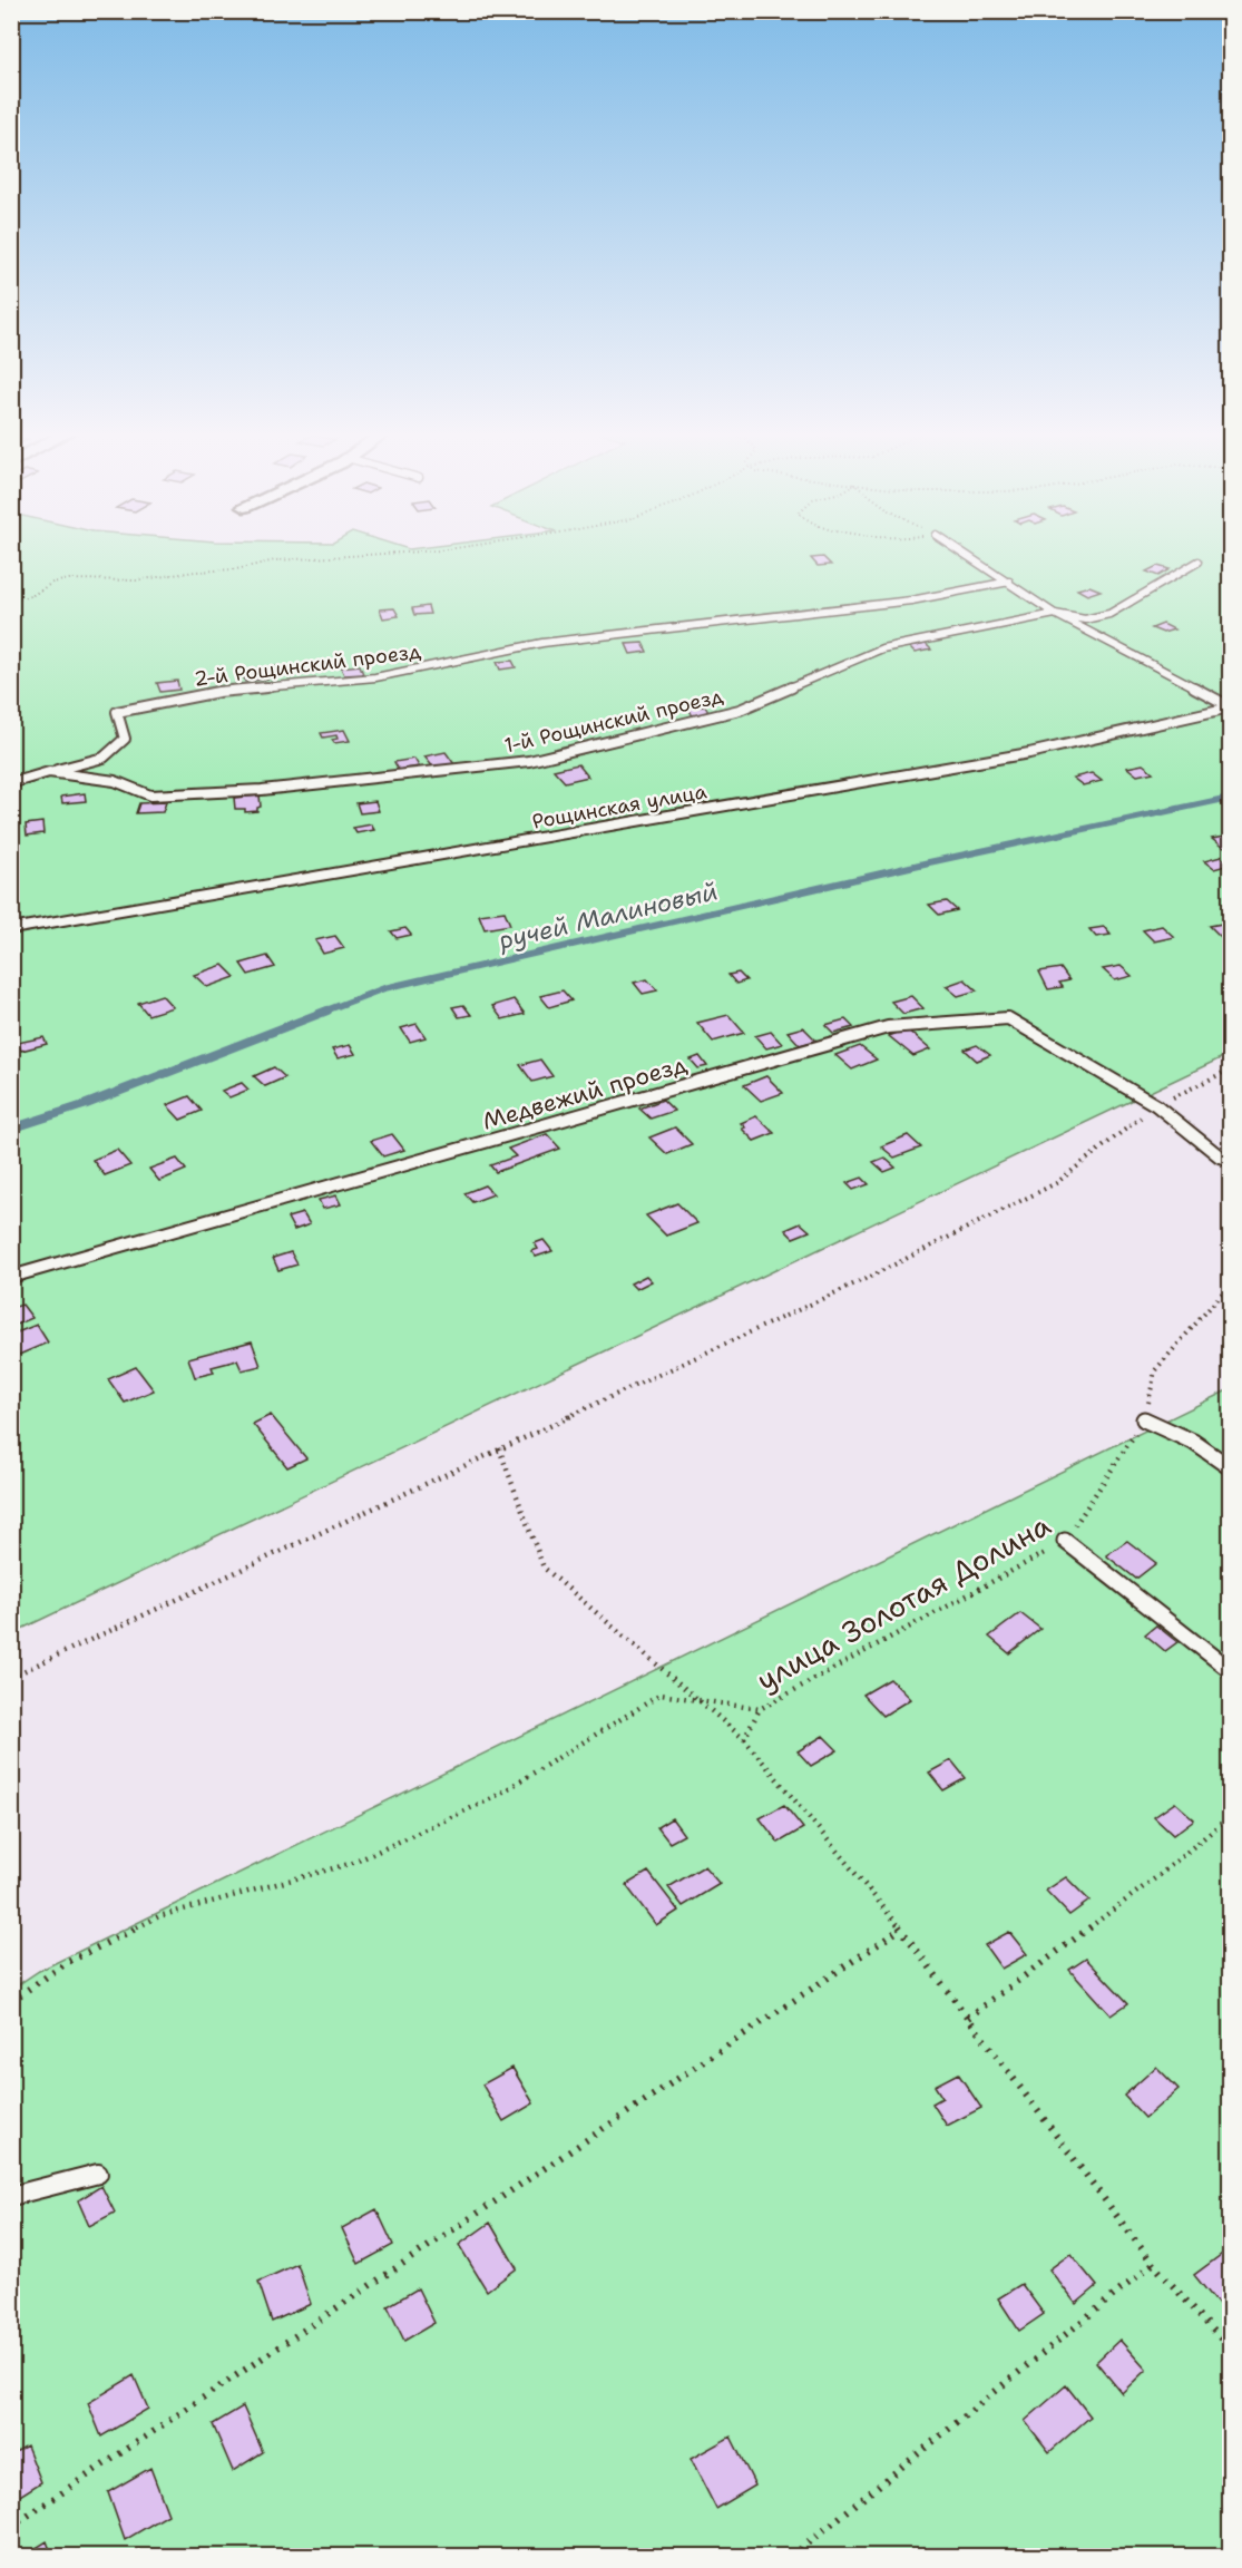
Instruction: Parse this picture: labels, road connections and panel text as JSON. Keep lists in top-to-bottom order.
{
  "streets": {
    "lane": [
      "2-й Рощинский проезд",
      "1-й Рощинский проезд",
      "Рощинская улица",
      "Медвежий проезд"
    ],
    "path": ["улица Золотая Долина"]
  },
  "crossings": [
    ["2-й Рощинский проезд", "1-й Рощинский проезд"]
  ],
  "water": ["ручей Малиновый"]
}
